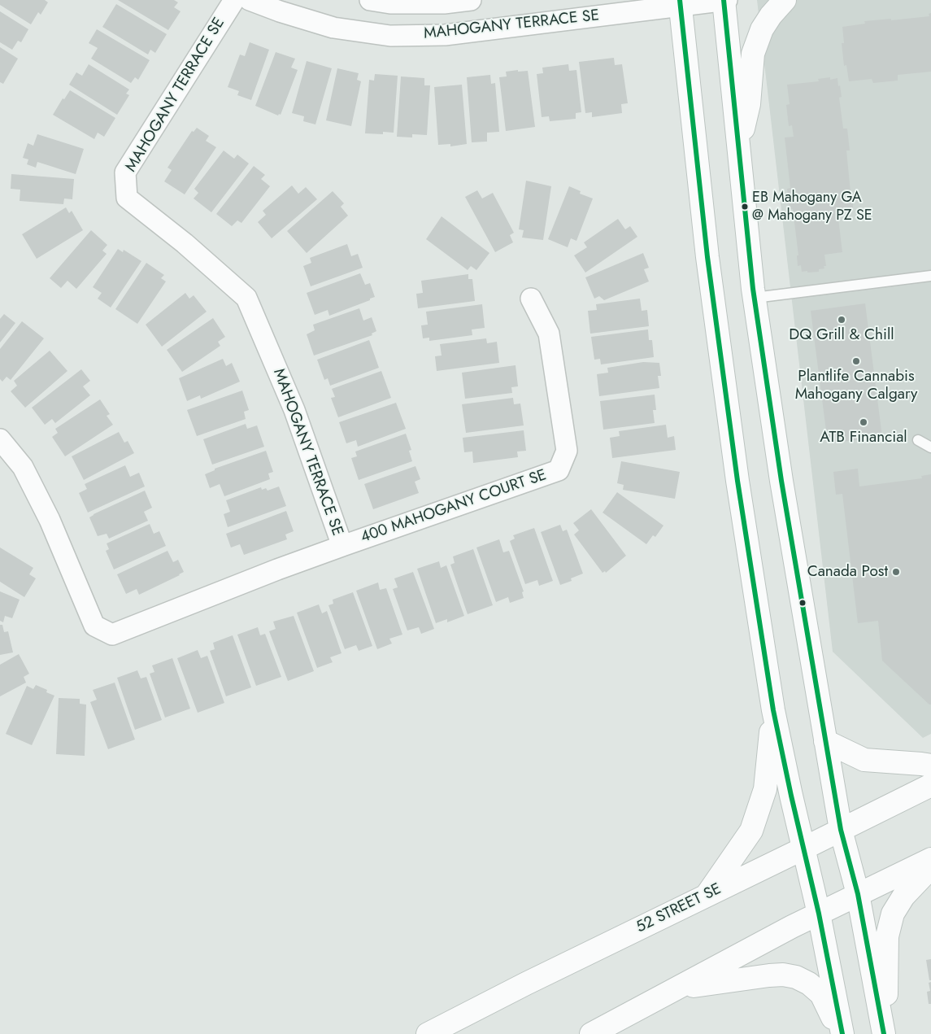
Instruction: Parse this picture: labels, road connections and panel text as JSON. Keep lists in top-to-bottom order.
{
  "streets": {
    "street": ["MAHOGANY TERRACE SE", "400 MAHOGANY COURT SE", "52 STREET SE"]
  },
  "crossings": [
    ["MAHOGANY TERRACE SE", "400 MAHOGANY COURT SE"]
  ],
  "places": [
    "EB Mahogany GA @ Mahogany PZ SE",
    "DQ Grill & Chill",
    "Plantlife Cannabis Mahogany Calgary",
    "ATB Financial",
    "Canada Post"
  ]
}
